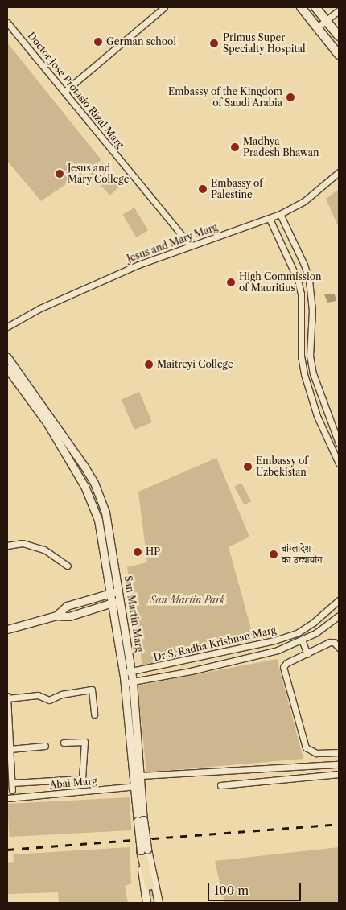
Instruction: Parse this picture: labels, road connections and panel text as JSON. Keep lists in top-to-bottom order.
{
  "streets": {
    "street": [
      "Doctor Jose Protasio Rizal Marg",
      "Jesus and Mary Marg",
      "San Martin Marg",
      "Dr S. Radha Krishnan Marg",
      "Abai Marg"
    ]
  },
  "crossings": [
    ["Doctor Jose Protasio Rizal Marg", "Jesus and Mary Marg"],
    ["San Martin Marg", "Dr S. Radha Krishnan Marg"],
    ["San Martin Marg", "Abai Marg"]
  ],
  "parks": ["San Martin Park"],
  "places": [
    "German school",
    "Primus Super Specialty Hospital",
    "Embassy of the Kingdom of Saudi Arabia",
    "Madhya Pradesh Bhawan",
    "Jesus and Mary College",
    "Embassy of Palestine",
    "High Commission of Mauritius",
    "Maitreyi College",
    "Embassy of Uzbekistan",
    "HP",
    "बांग्लादेश का उच्चायोग"
  ],
  "scale_bar": "100 m"
}
